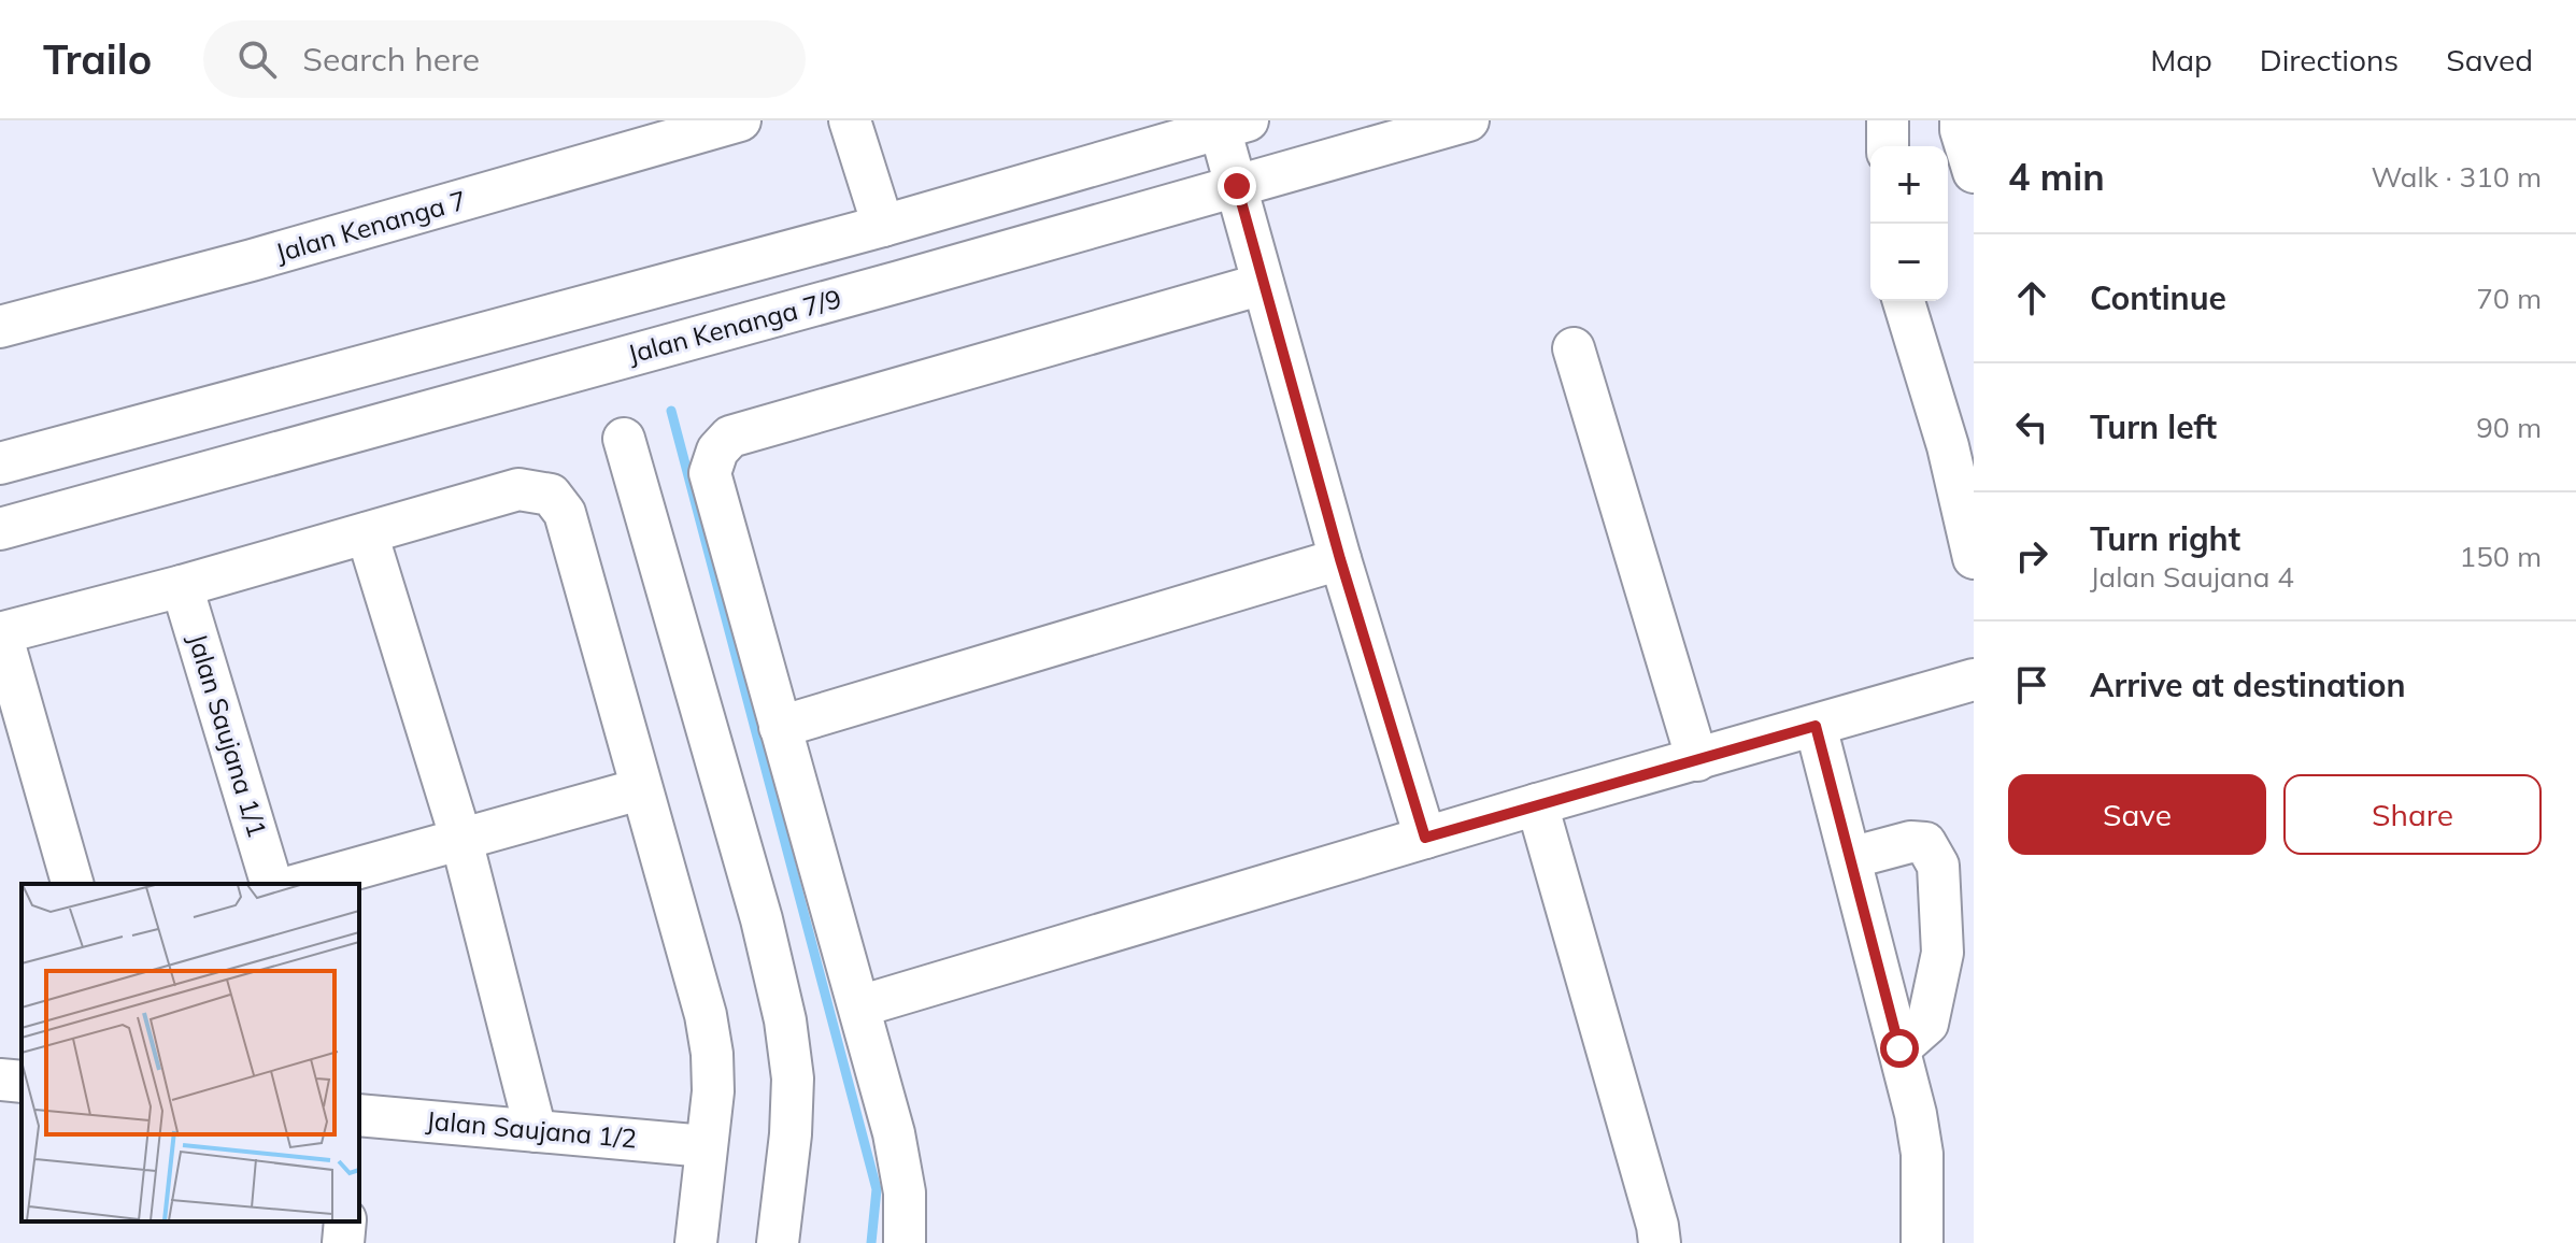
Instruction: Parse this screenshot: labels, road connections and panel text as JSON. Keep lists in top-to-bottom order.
{
  "streets": {
    "street": [
      "Jalan Kenanga 7",
      "Jalan Kenanga 7/9",
      "Jalan Saujana 1/1",
      "Jalan Saujana 1/2"
    ]
  },
  "page": {
    "header": "Trailo",
    "search": "Search here",
    "nav": ["Map", "Directions", "Saved"],
    "heading": ["4 min", "Walk · 310 m"],
    "map_buttons": ["+", "−"],
    "list": [
      ["Continue", "70 m"],
      ["Turn left", "90 m"],
      ["Turn right", "Jalan Saujana 4", "150 m"],
      "Arrive at destination"
    ],
    "buttons": ["Save", "Share"]
  }
}
